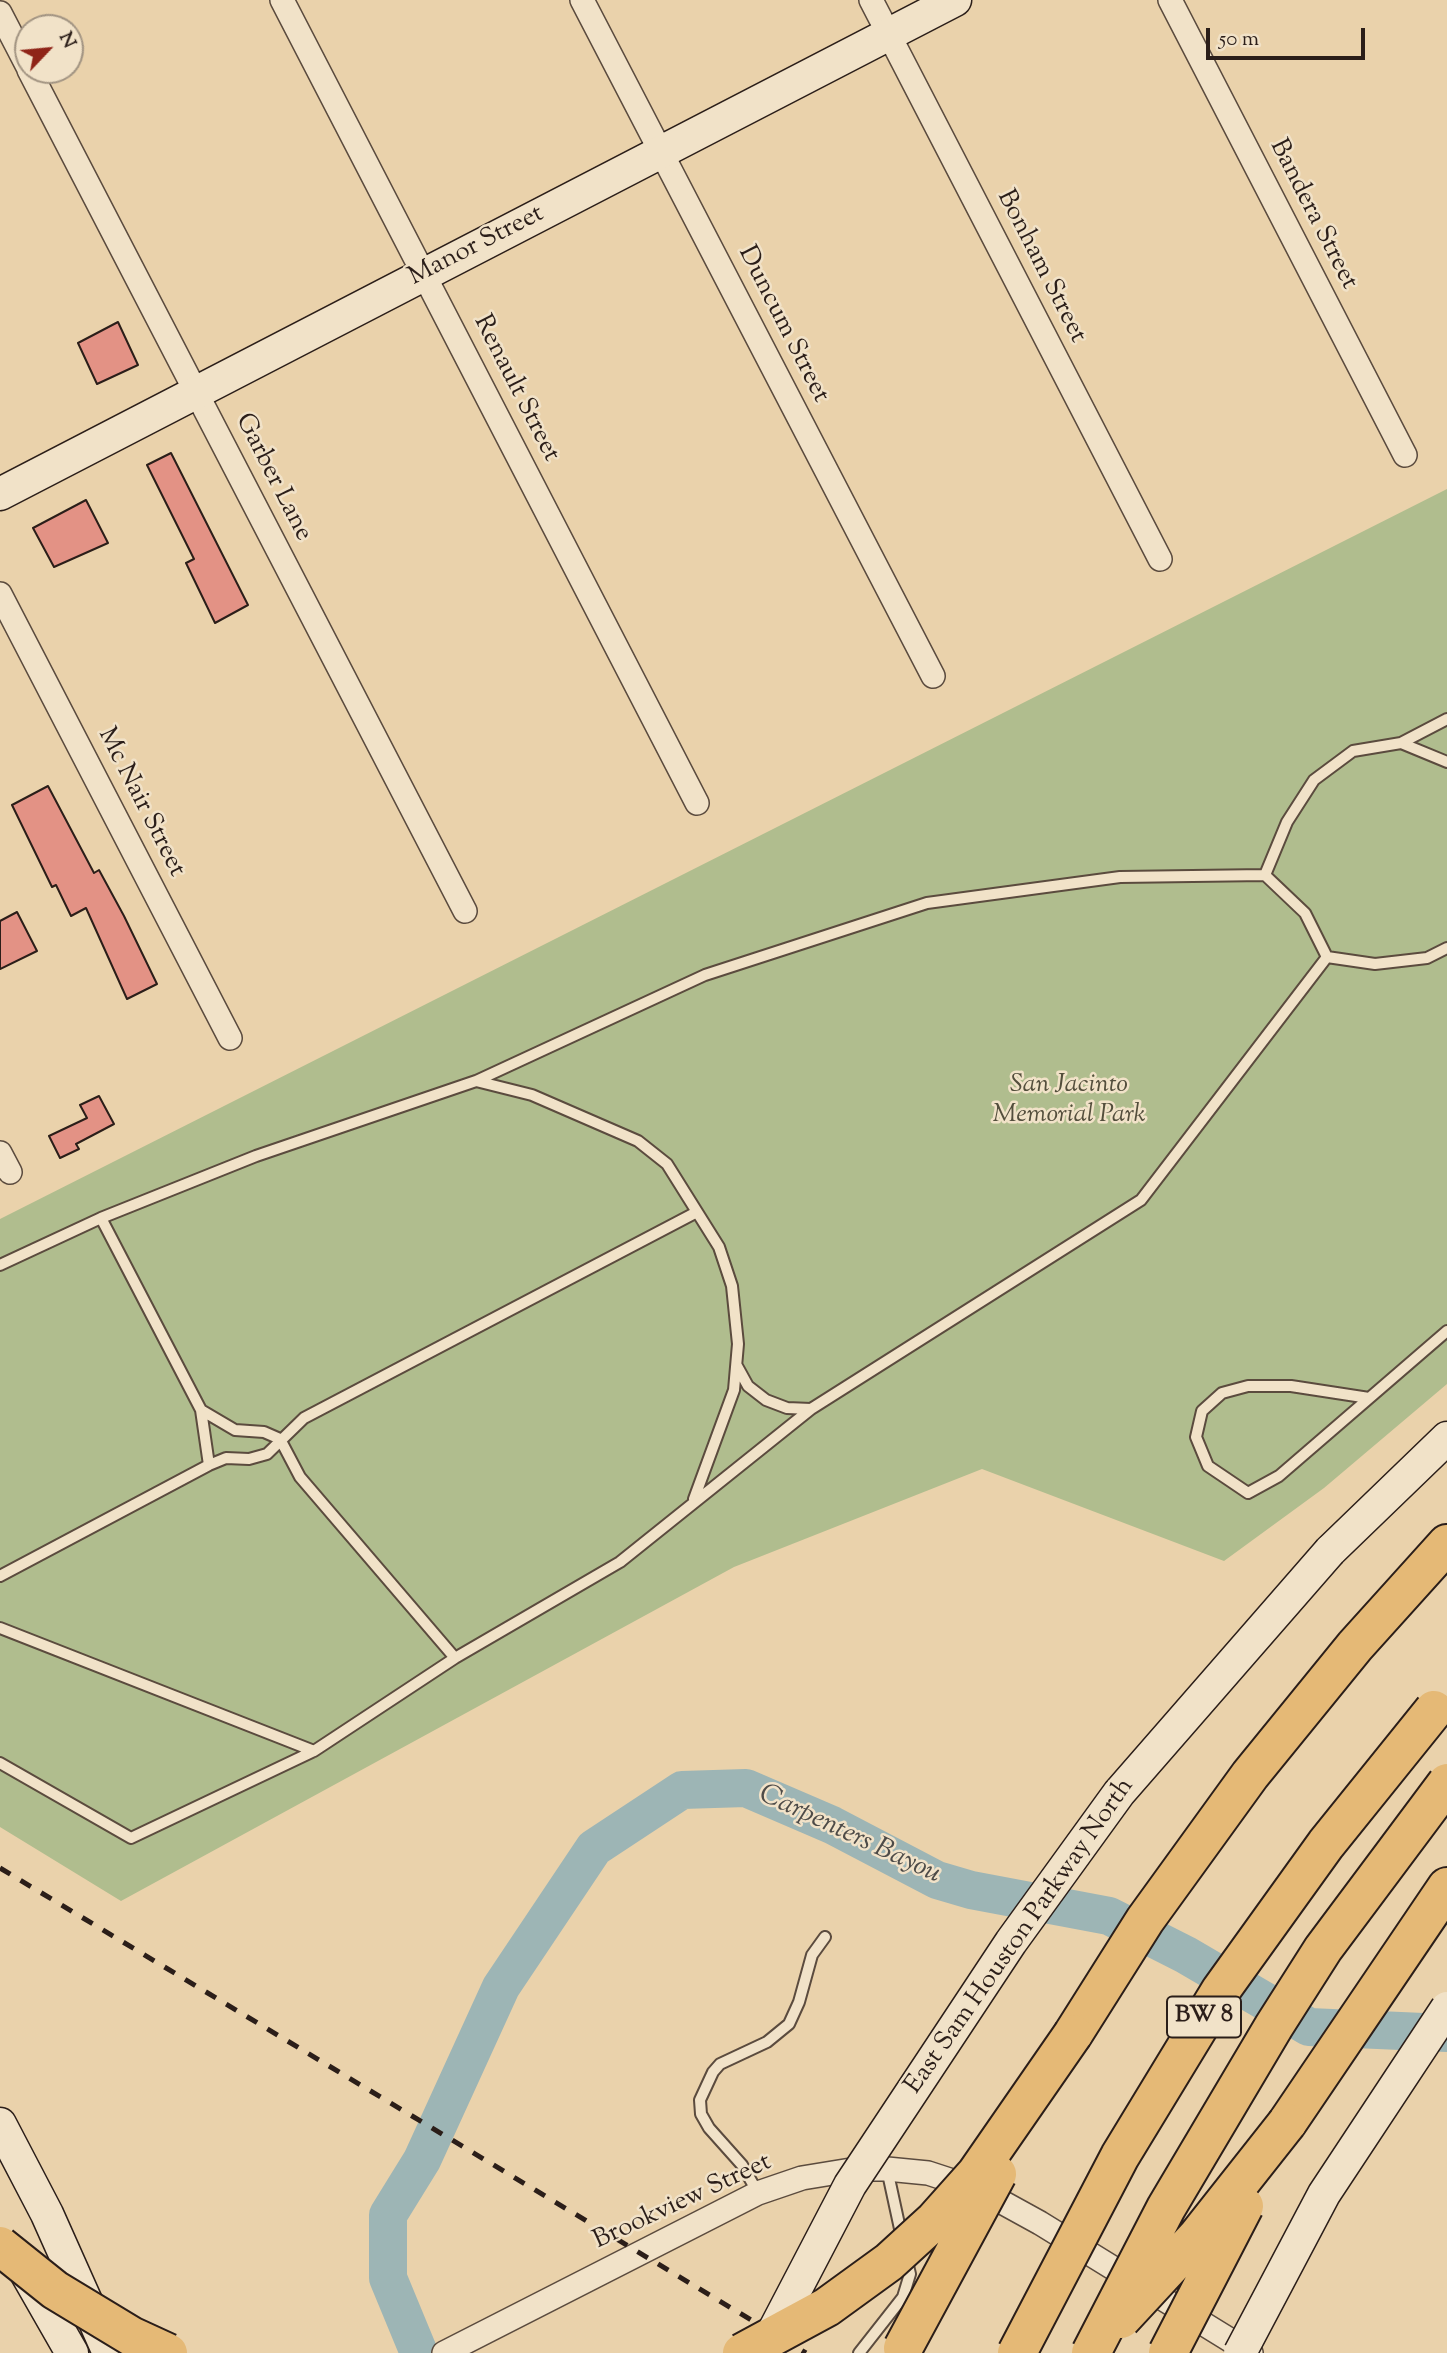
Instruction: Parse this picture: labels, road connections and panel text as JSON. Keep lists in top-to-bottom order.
{
  "streets": {
    "highway": ["BW 8"],
    "main road": ["Manor Street", "East Sam Houston Parkway North"],
    "street": [
      "Bandera Street",
      "Bonham Street",
      "Duncum Street",
      "Renault Street",
      "Garber Lane",
      "Mc Nair Street",
      "Brookview Street"
    ]
  },
  "crossings": [
    ["Manor Street", "Bonham Street"],
    ["Manor Street", "Duncum Street"],
    ["Manor Street", "Renault Street"],
    ["Manor Street", "Garber Lane"]
  ],
  "water": ["Carpenters Bayou"],
  "parks": ["San Jacinto Memorial Park"],
  "scale_bar": "50 m",
  "north": "top right"
}
